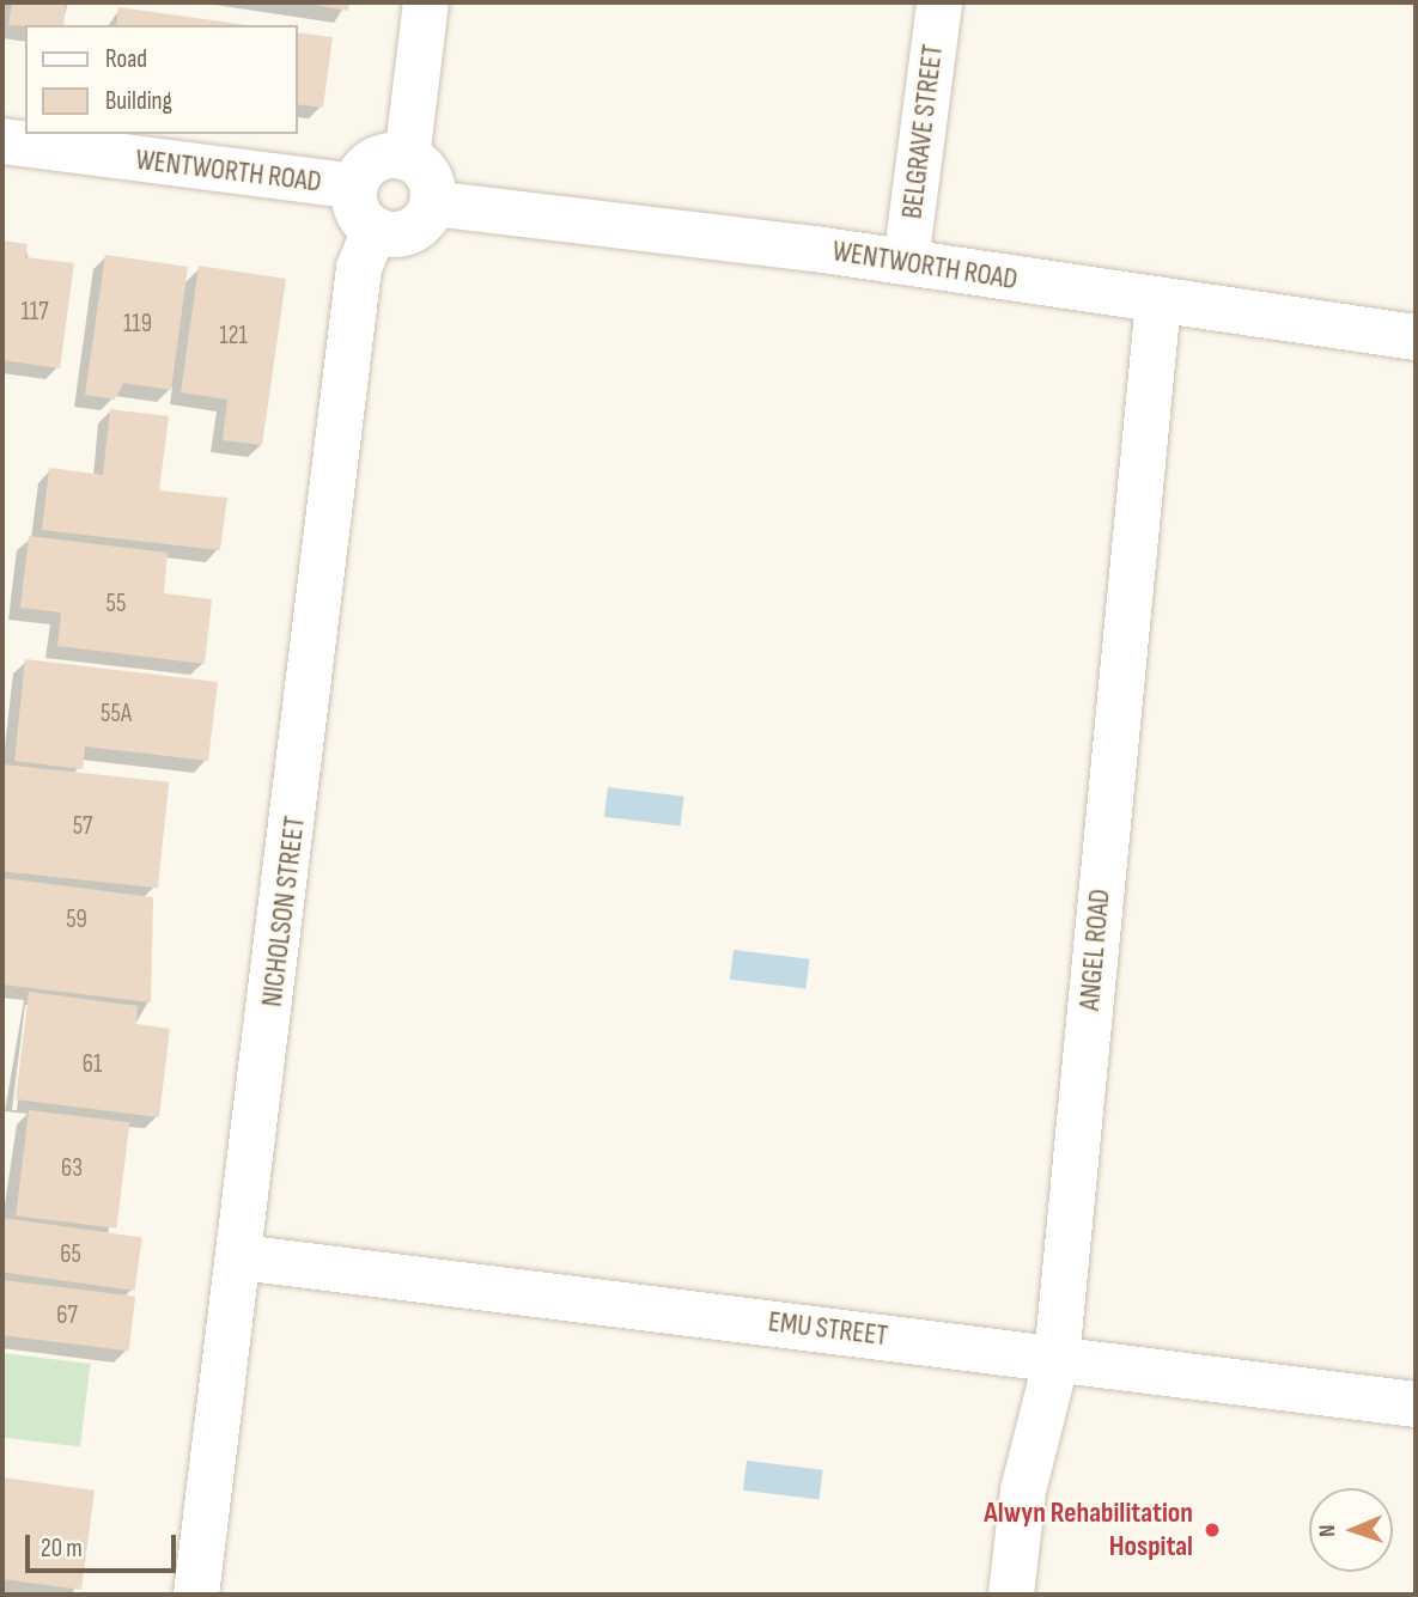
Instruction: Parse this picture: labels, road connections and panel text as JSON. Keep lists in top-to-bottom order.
{
  "streets": {
    "street": [
      "BELGRAVE STREET",
      "WENTWORTH ROAD",
      "NICHOLSON STREET",
      "ANGEL ROAD",
      "EMU STREET"
    ]
  },
  "crossings": [
    ["BELGRAVE STREET", "WENTWORTH ROAD"],
    ["WENTWORTH ROAD", "NICHOLSON STREET"],
    ["WENTWORTH ROAD", "ANGEL ROAD"],
    ["NICHOLSON STREET", "EMU STREET"],
    ["ANGEL ROAD", "EMU STREET"]
  ],
  "places": ["Alwyn Rehabilitation Hospital"],
  "house_numbers": [
    "117",
    "119",
    "121",
    "55",
    "55A",
    "57",
    "59",
    "61",
    "63",
    "65",
    "67"
  ],
  "legend": ["Road", "Building"],
  "scale_bar": "20 m",
  "north": "left"
}
